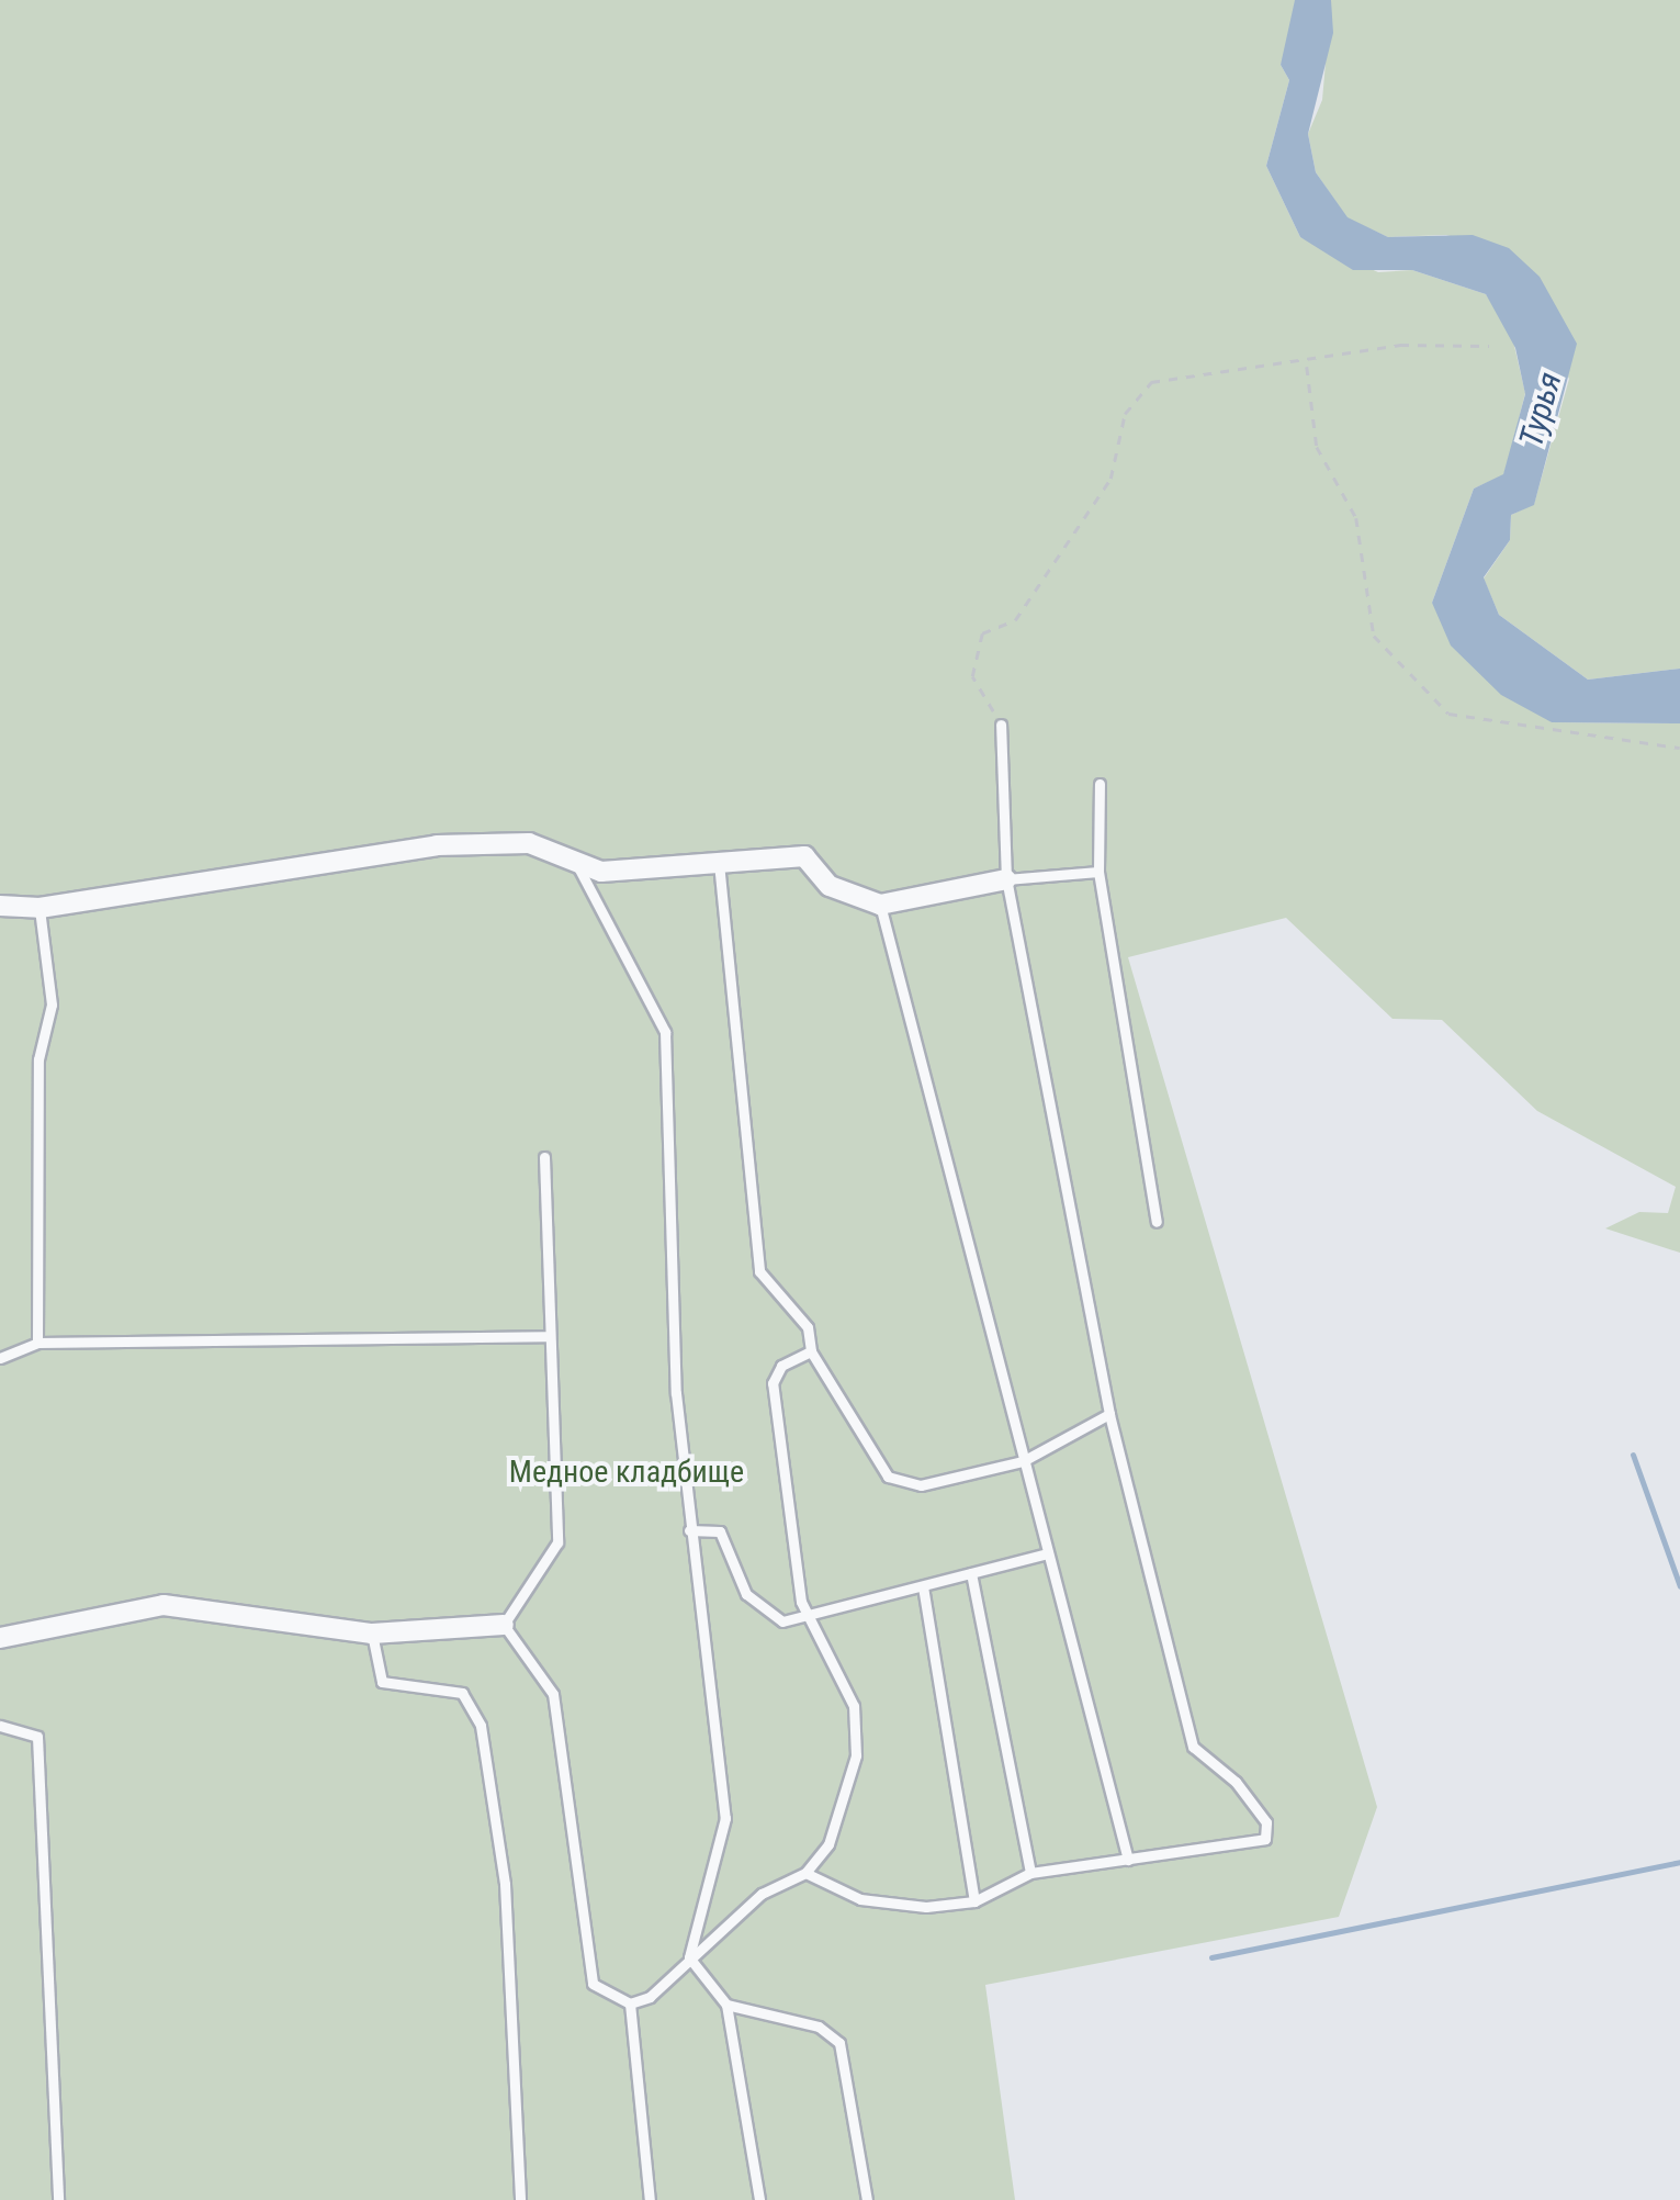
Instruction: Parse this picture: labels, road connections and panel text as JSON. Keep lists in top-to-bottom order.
{
  "water": ["Турья"],
  "parks": ["Медное кладбище"]
}
